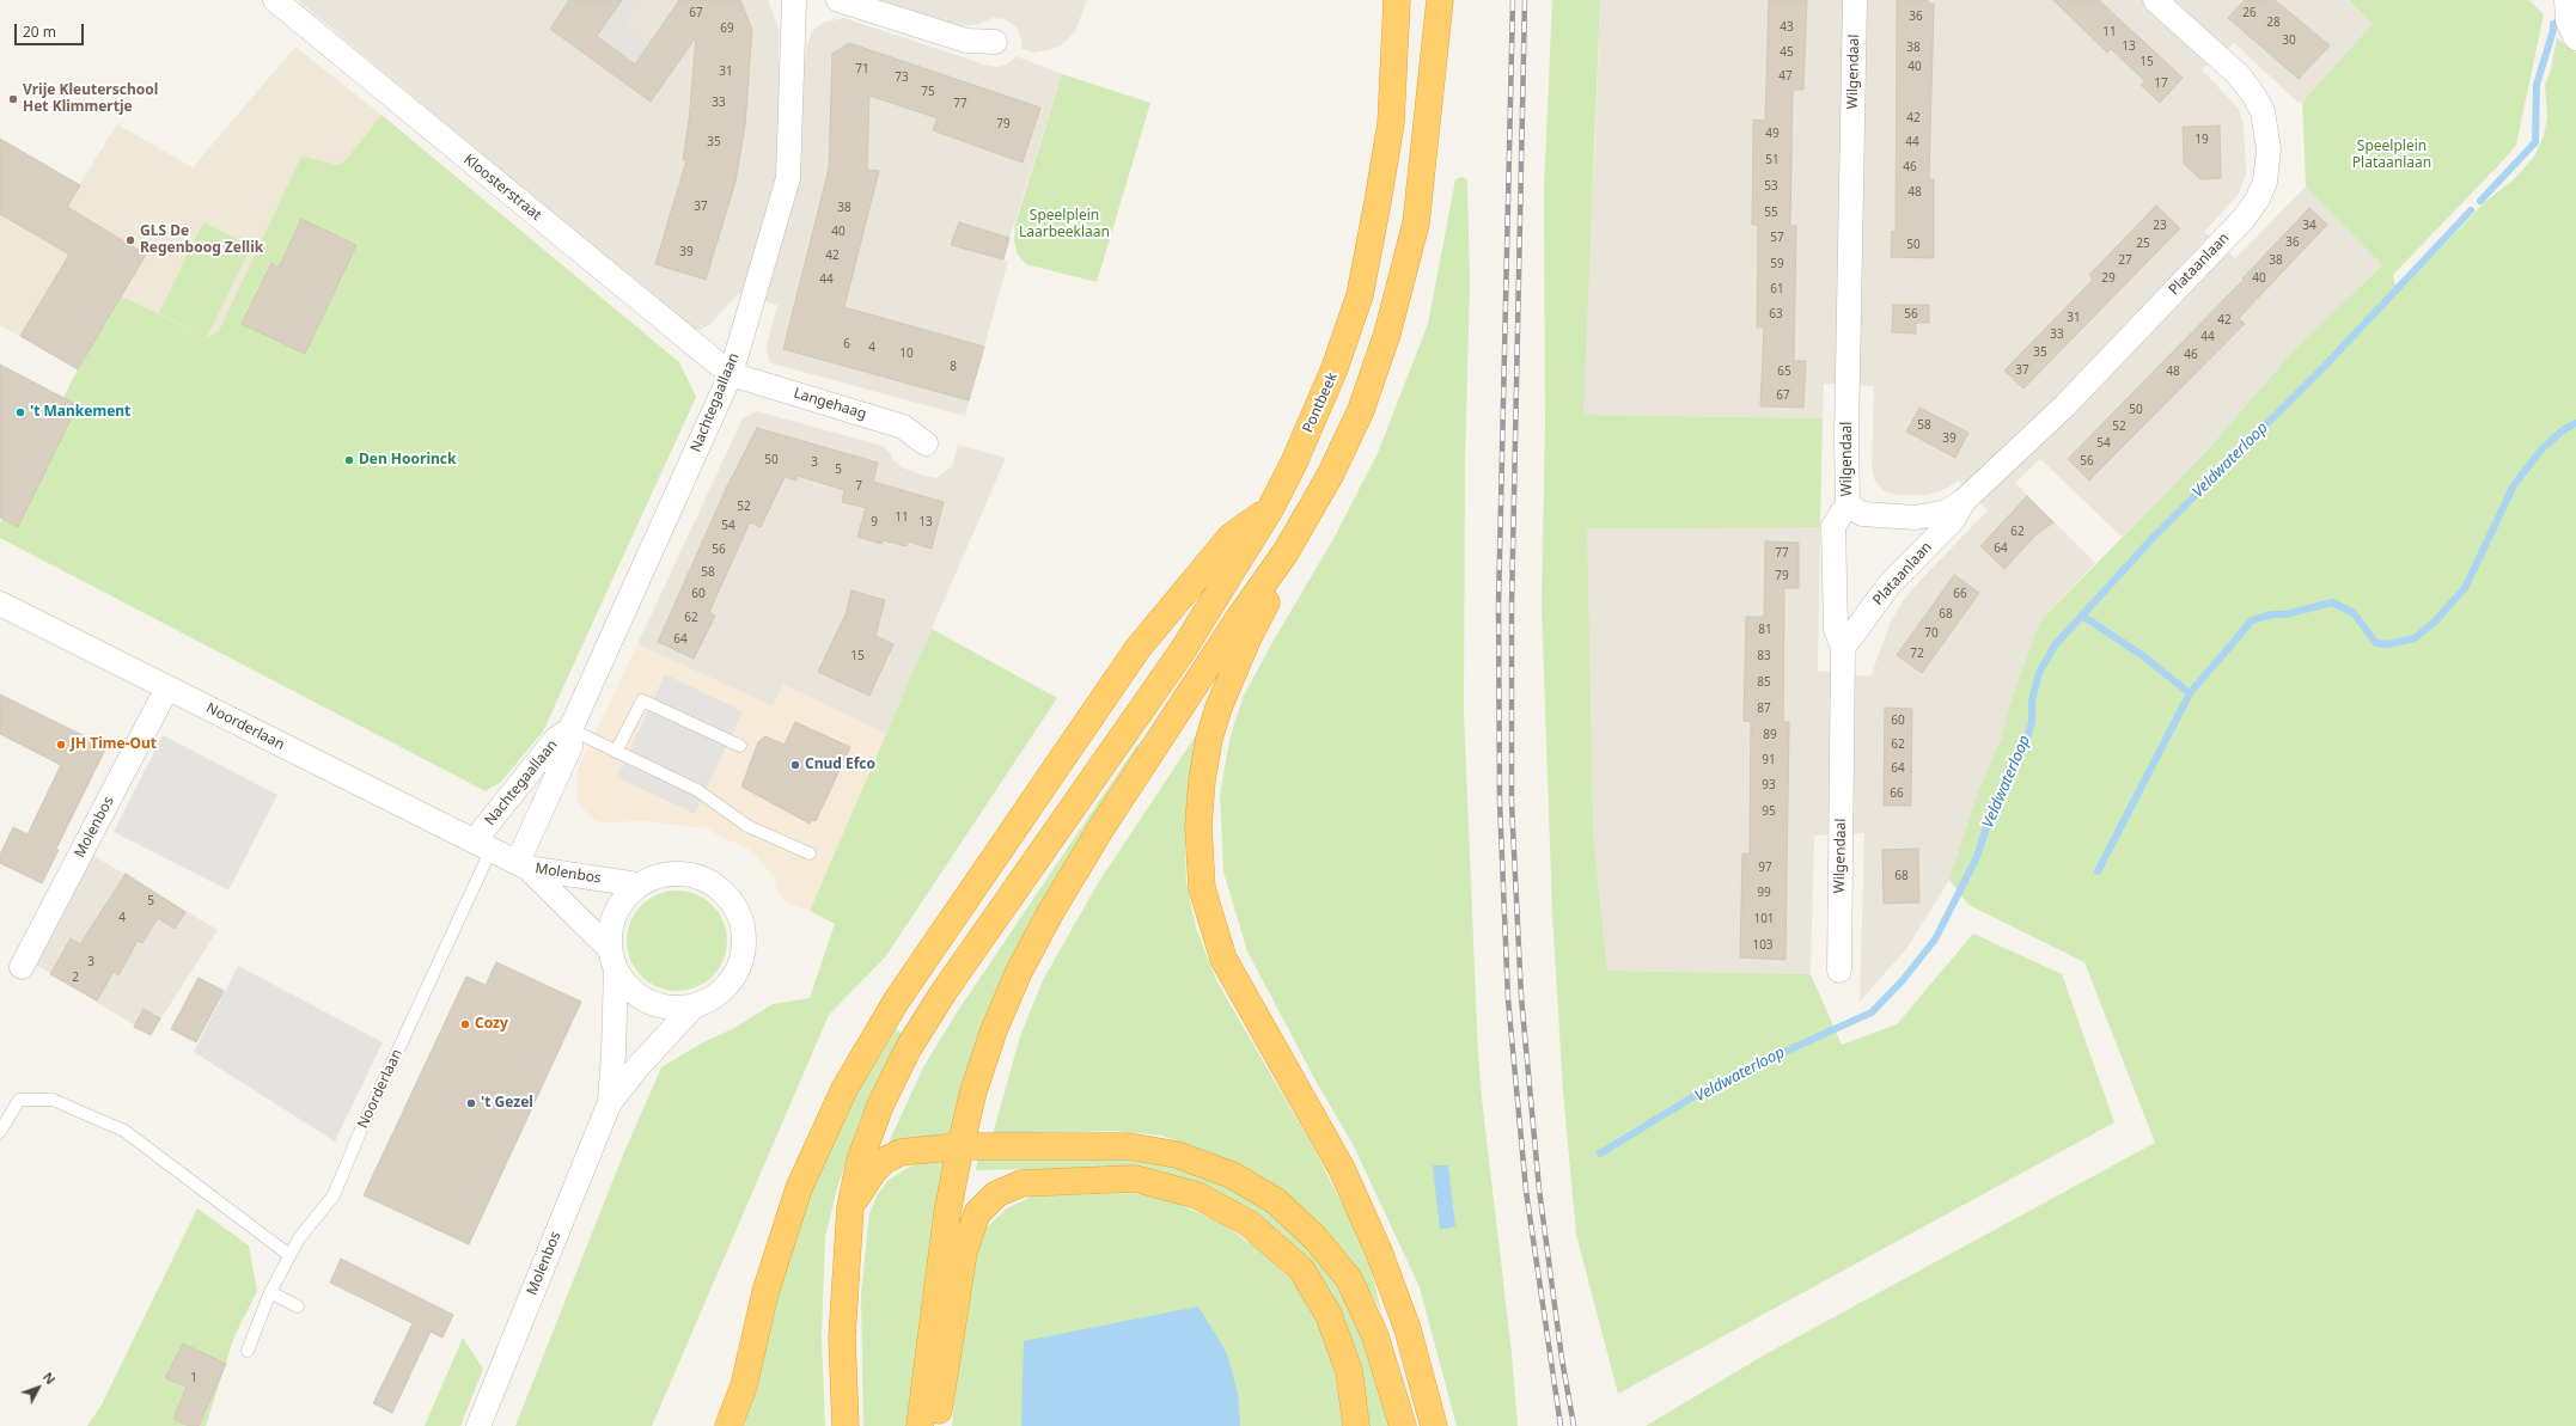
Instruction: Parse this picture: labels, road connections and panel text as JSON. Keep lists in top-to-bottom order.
{
  "streets": {
    "highway": ["Pontbeek"],
    "street": [
      "Wilgendaal",
      "Kloosterstraat",
      "Plataanlaan",
      "Nachtegaallaan",
      "Langehaag",
      "Noorderlaan",
      "Molenbos"
    ]
  },
  "crossings": [
    ["Wilgendaal", "Plataanlaan"],
    ["Kloosterstraat", "Nachtegaallaan"],
    ["Kloosterstraat", "Langehaag"],
    ["Nachtegaallaan", "Langehaag"],
    ["Nachtegaallaan", "Noorderlaan"],
    ["Nachtegaallaan", "Molenbos"],
    ["Noorderlaan", "Molenbos"]
  ],
  "water": ["Veldwaterloop"],
  "parks": ["Speelplein Plataanlaan", "Speelplein Laarbeeklaan"],
  "places": [
    "Vrije Kleuterschool Het Klimmertje",
    "GLS De Regenboog Zellik",
    "'t Mankement",
    "Den Hoorinck",
    "JH Time-Out",
    "Cnud Efco",
    "Cozy",
    "'t Gezel"
  ],
  "house_numbers": [
    "67",
    "26",
    "36",
    "28",
    "43",
    "69",
    "11",
    "30",
    "13",
    "38",
    "45",
    "15",
    "40",
    "71",
    "31",
    "47",
    "73",
    "17",
    "75",
    "33",
    "77",
    "42",
    "79",
    "49",
    "19",
    "35",
    "44",
    "51",
    "46",
    "53",
    "48",
    "37",
    "38",
    "55",
    "23",
    "34",
    "40",
    "57",
    "36",
    "25",
    "50",
    "39",
    "42",
    "27",
    "38",
    "59",
    "29",
    "40",
    "44",
    "61",
    "63",
    "56",
    "31",
    "42",
    "33",
    "44",
    "6",
    "4",
    "35",
    "10",
    "46",
    "8",
    "37",
    "65",
    "48",
    "67",
    "50",
    "58",
    "52",
    "39",
    "54",
    "50",
    "56",
    "3",
    "5",
    "7",
    "52",
    "11",
    "9",
    "13",
    "54",
    "62",
    "64",
    "56",
    "77",
    "58",
    "79",
    "60",
    "66",
    "68",
    "62",
    "81",
    "70",
    "64",
    "72",
    "15",
    "83",
    "85",
    "87",
    "60",
    "89",
    "62",
    "91",
    "64",
    "93",
    "66",
    "95",
    "97",
    "68",
    "99",
    "5",
    "4",
    "101",
    "103",
    "3",
    "2",
    "1"
  ],
  "scale_bar": "20 m",
  "north": "top right"
}
